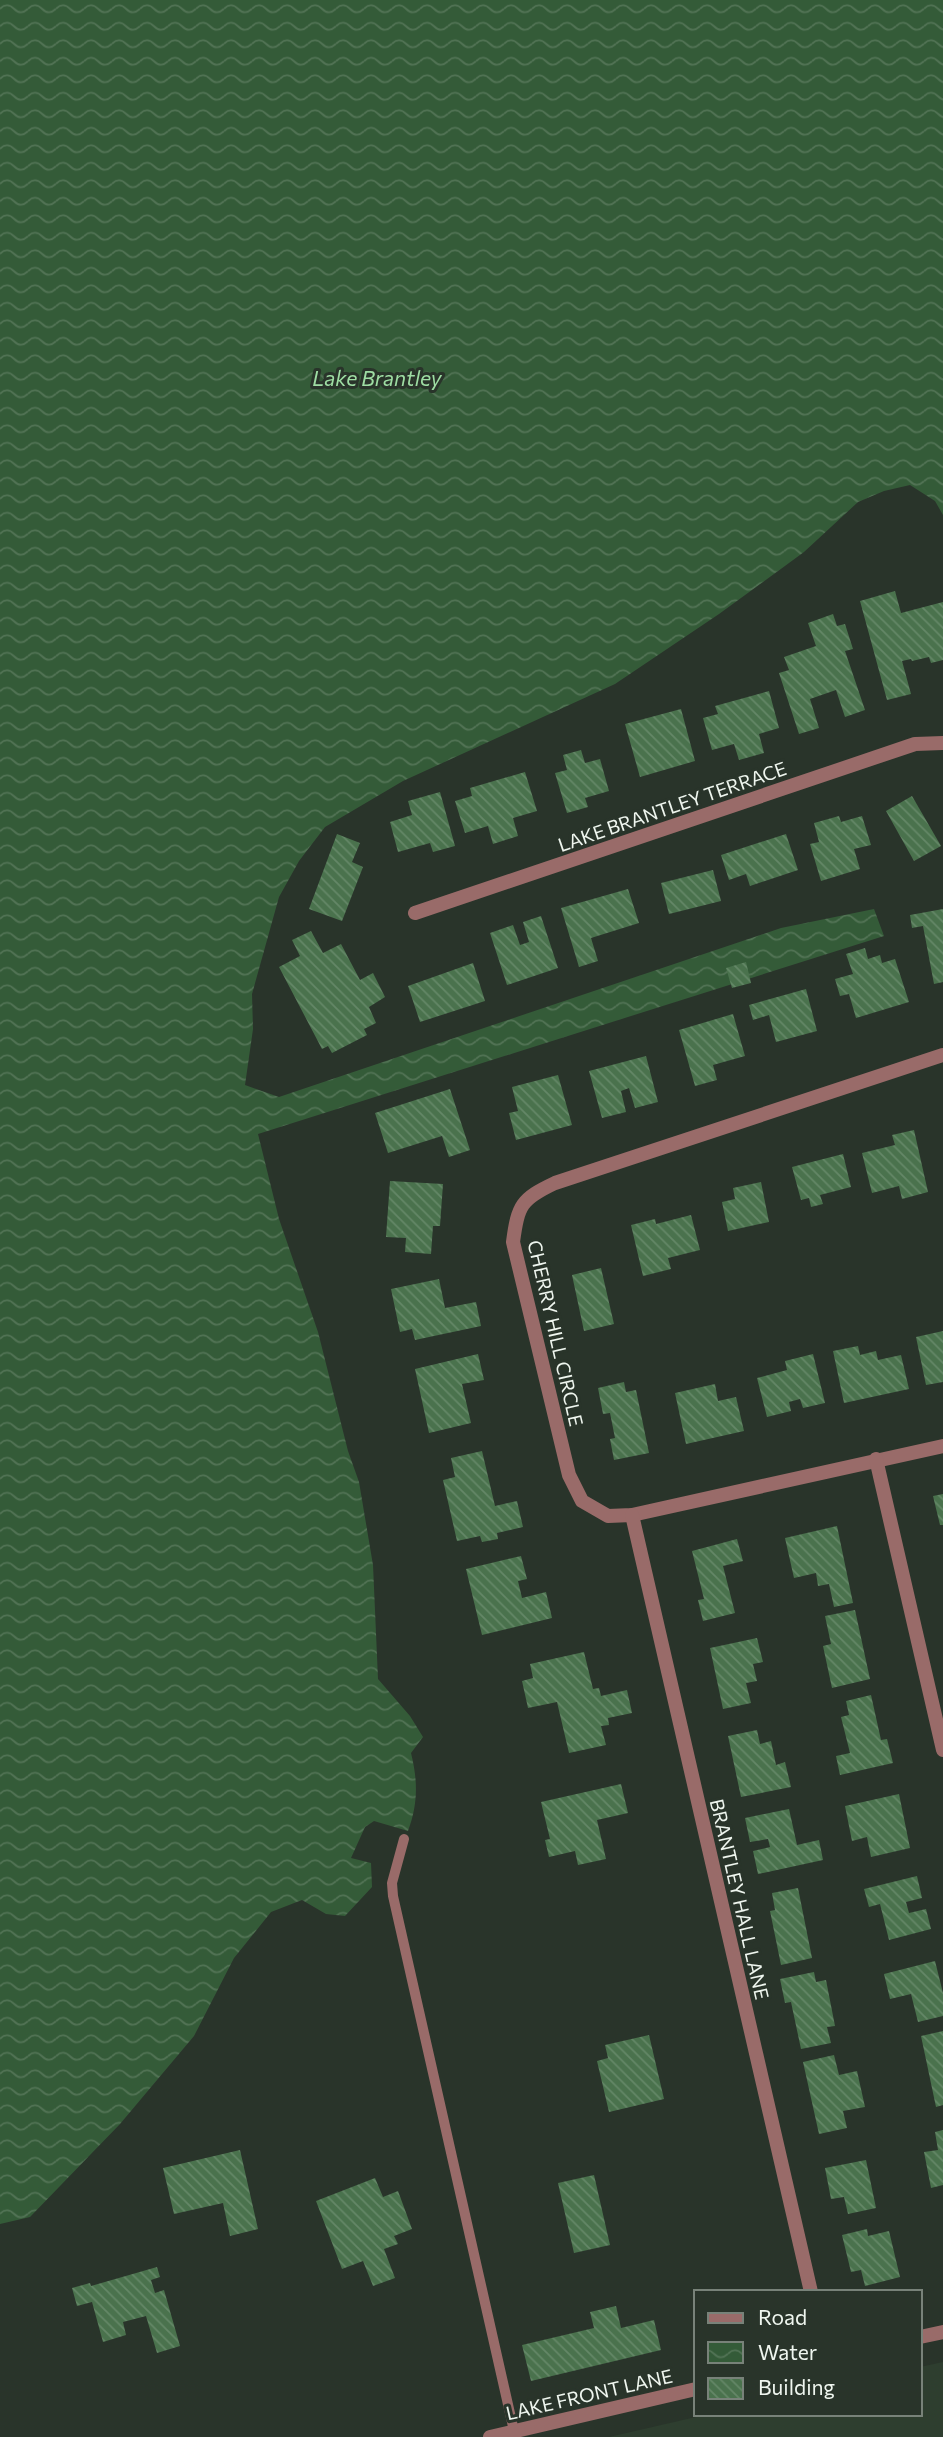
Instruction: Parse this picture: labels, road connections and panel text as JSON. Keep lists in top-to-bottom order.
{
  "streets": {
    "street": [
      "LAKE BRANTLEY TERRACE",
      "CHERRY HILL CIRCLE",
      "BRANTLEY HALL LANE",
      "LAKE FRONT LANE"
    ]
  },
  "crossings": [
    ["CHERRY HILL CIRCLE", "BRANTLEY HALL LANE"]
  ],
  "water": ["Lake Brantley"],
  "legend": ["Road", "Water", "Building"]
}
